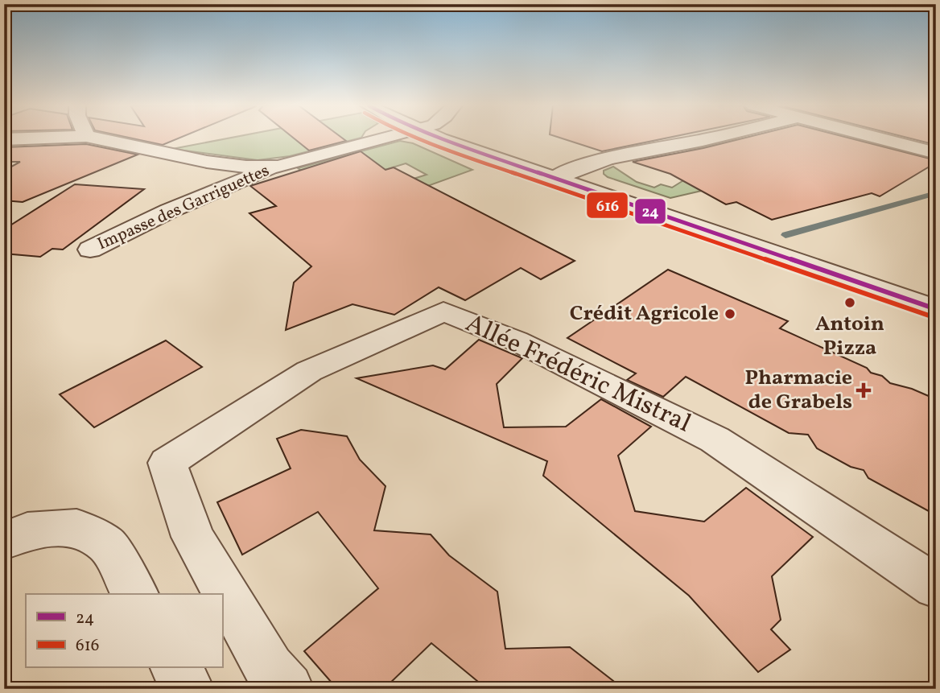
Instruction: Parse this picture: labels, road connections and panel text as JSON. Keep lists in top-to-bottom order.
{
  "streets": {
    "street": ["Impasse des Garriguettes", "Allée Frédéric Mistral"]
  },
  "places": {
    "other": ["Antoin Pizza", "Crédit Agricole"],
    "health": ["Pharmacie de Grabels"]
  },
  "lines": ["transit line 24", "transit line 616"],
  "legend": ["24", "616"]
}
